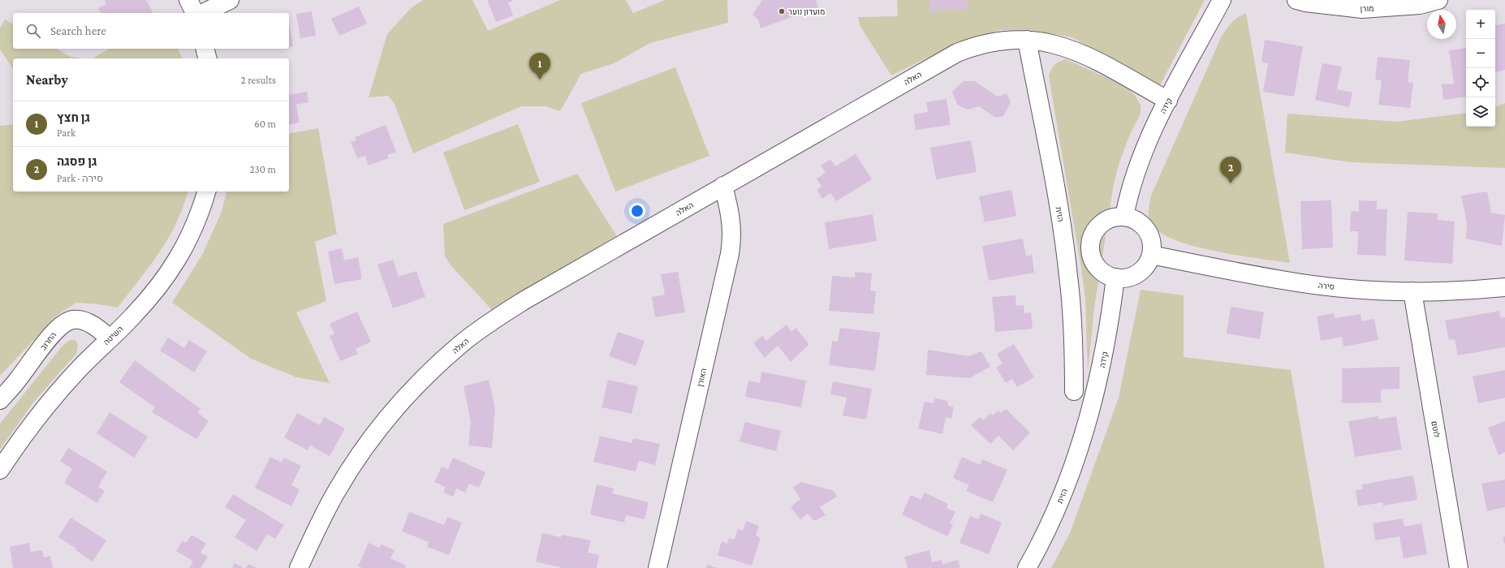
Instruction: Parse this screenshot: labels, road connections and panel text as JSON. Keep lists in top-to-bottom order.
{
  "streets": {
    "street": [
      "מורן",
      "האלה",
      "קידה",
      "הזית",
      "סירה",
      "השיטה",
      "החרוב",
      "האורן",
      "לוטם"
    ]
  },
  "crossings": [
    ["האלה", "קידה"],
    ["האלה", "הזית"],
    ["האלה", "האורן"],
    ["קידה", "הזית"],
    ["קידה", "סירה"],
    ["סירה", "לוטם"],
    ["השיטה", "החרוב"]
  ],
  "places": ["מועדון נוער"],
  "north": "top",
  "page": {
    "map_buttons": ["+", "−"],
    "search": "Search here",
    "pins": ["1", "2"],
    "heading": ["Nearby", "2 results"],
    "list": [
      {
        "mark": "1",
        "name": "גן חצץ",
        "note": "Park",
        "value": "60 m"
      },
      {
        "mark": "2",
        "name": "גן פסגה",
        "note": "Park · סירה",
        "value": "230 m"
      }
    ]
  }
}
